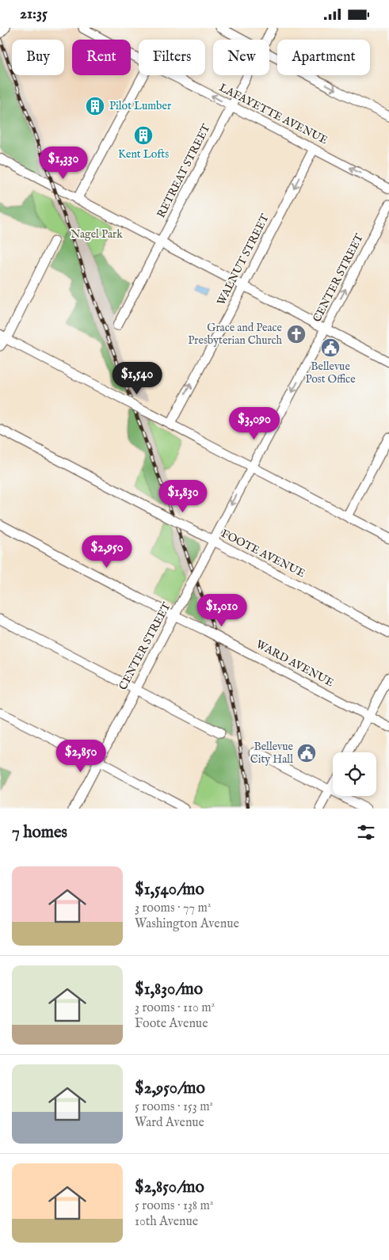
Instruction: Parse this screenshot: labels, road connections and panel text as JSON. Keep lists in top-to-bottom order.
{
  "streets": {
    "street": [
      "LAFAYETTE AVENUE",
      "RETREAT STREET",
      "WALNUT STREET",
      "CENTER STREET",
      "FOOTE AVENUE",
      "WARD AVENUE"
    ]
  },
  "crossings": [
    ["LAFAYETTE AVENUE", "RETREAT STREET"],
    ["LAFAYETTE AVENUE", "WALNUT STREET"],
    ["CENTER STREET", "FOOTE AVENUE"],
    ["CENTER STREET", "WARD AVENUE"]
  ],
  "parks": ["Nagel Park"],
  "places": {
    "building": ["Pilot Lumber", "Kent Lofts"],
    "church": ["Grace and Peace Presbyterian Church"],
    "public building": ["Bellevue Post Office", "Bellevue City Hall"]
  },
  "page": {
    "status": "21:35",
    "chip": [
      "Buy",
      "Rent",
      "Filters",
      "New",
      "Apartment"
    ],
    "price": [
      "$1,330",
      "$1,540",
      "$3,090",
      "$1,830",
      "$2,950",
      "$1,010",
      "$2,850"
    ],
    "heading": "7 homes",
    "list": [
      {
        "name": "$1,540/mo",
        "note": "3 rooms · 77 m² · Washington Avenue"
      },
      {
        "name": "$1,830/mo",
        "note": "3 rooms · 110 m² · Foote Avenue"
      },
      {
        "name": "$2,950/mo",
        "note": "5 rooms · 153 m² · Ward Avenue"
      },
      {
        "name": "$2,850/mo",
        "note": "5 rooms · 138 m² · 10th Avenue"
      }
    ]
  }
}
